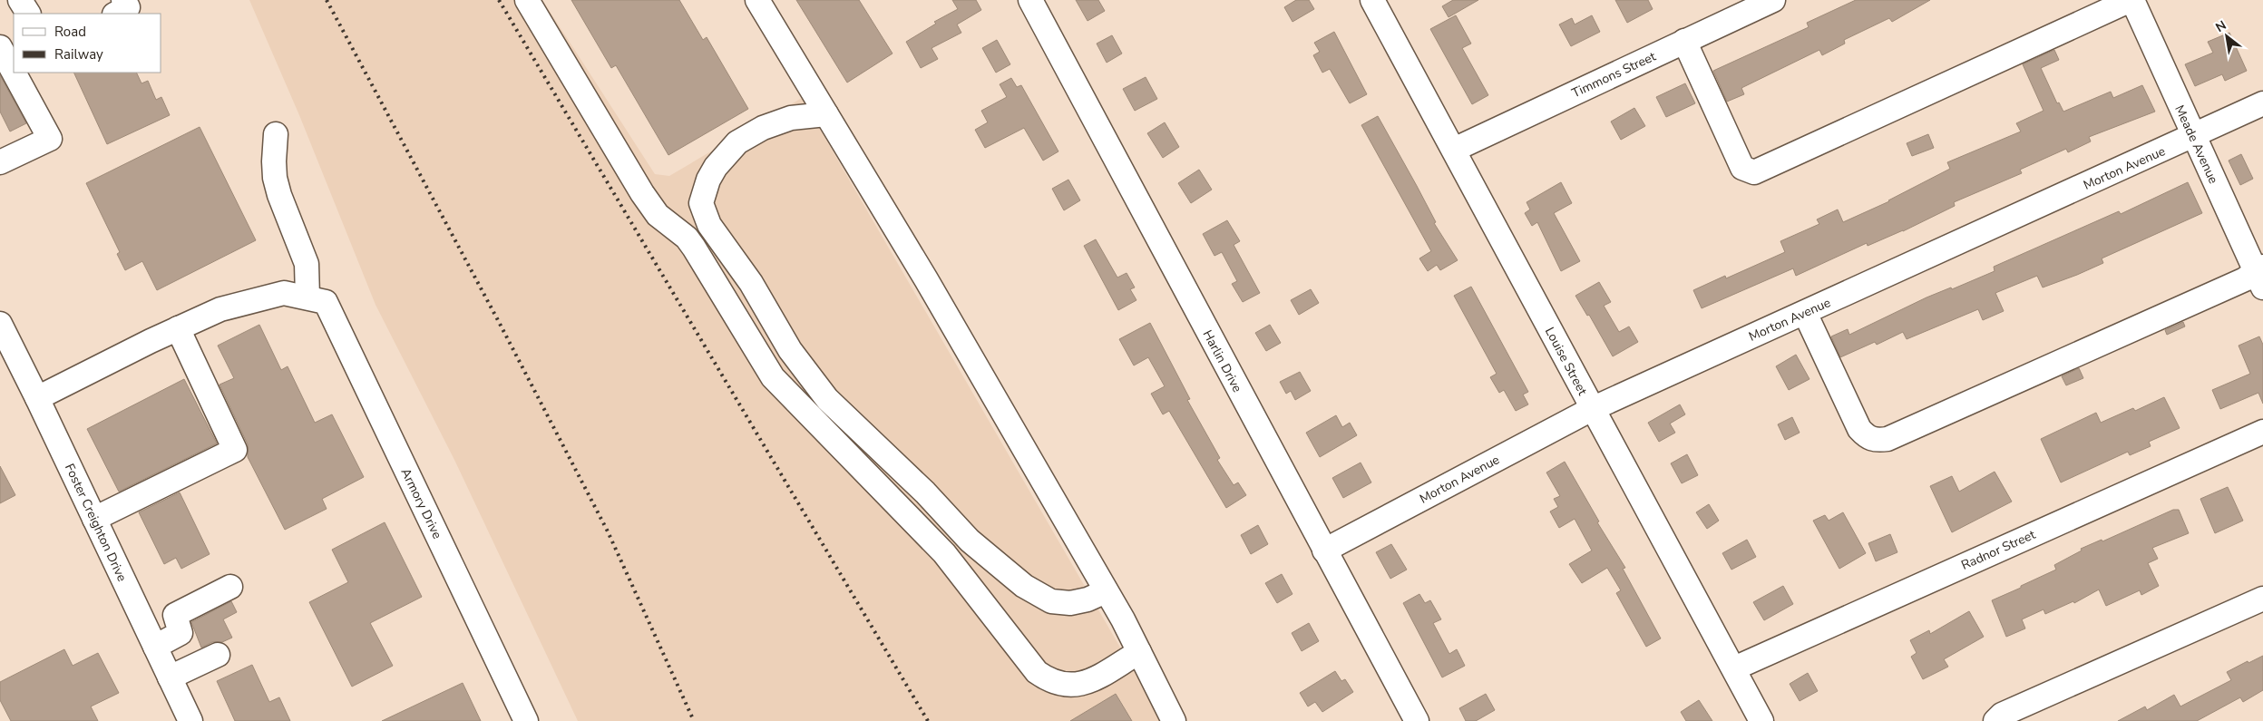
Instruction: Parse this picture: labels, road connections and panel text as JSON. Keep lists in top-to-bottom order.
{
  "streets": {
    "street": [
      "Timmons Street",
      "Meade Avenue",
      "Morton Avenue",
      "Harlin Drive",
      "Louise Street",
      "Armory Drive",
      "Foster Creighton Drive",
      "Radnor Street"
    ]
  },
  "crossings": [
    ["Timmons Street", "Louise Street"],
    ["Meade Avenue", "Morton Avenue"],
    ["Morton Avenue", "Harlin Drive"],
    ["Morton Avenue", "Louise Street"],
    ["Louise Street", "Radnor Street"],
    ["Armory Drive", "Foster Creighton Drive"]
  ],
  "legend": ["Road", "Railway"],
  "north": "top left"
}
